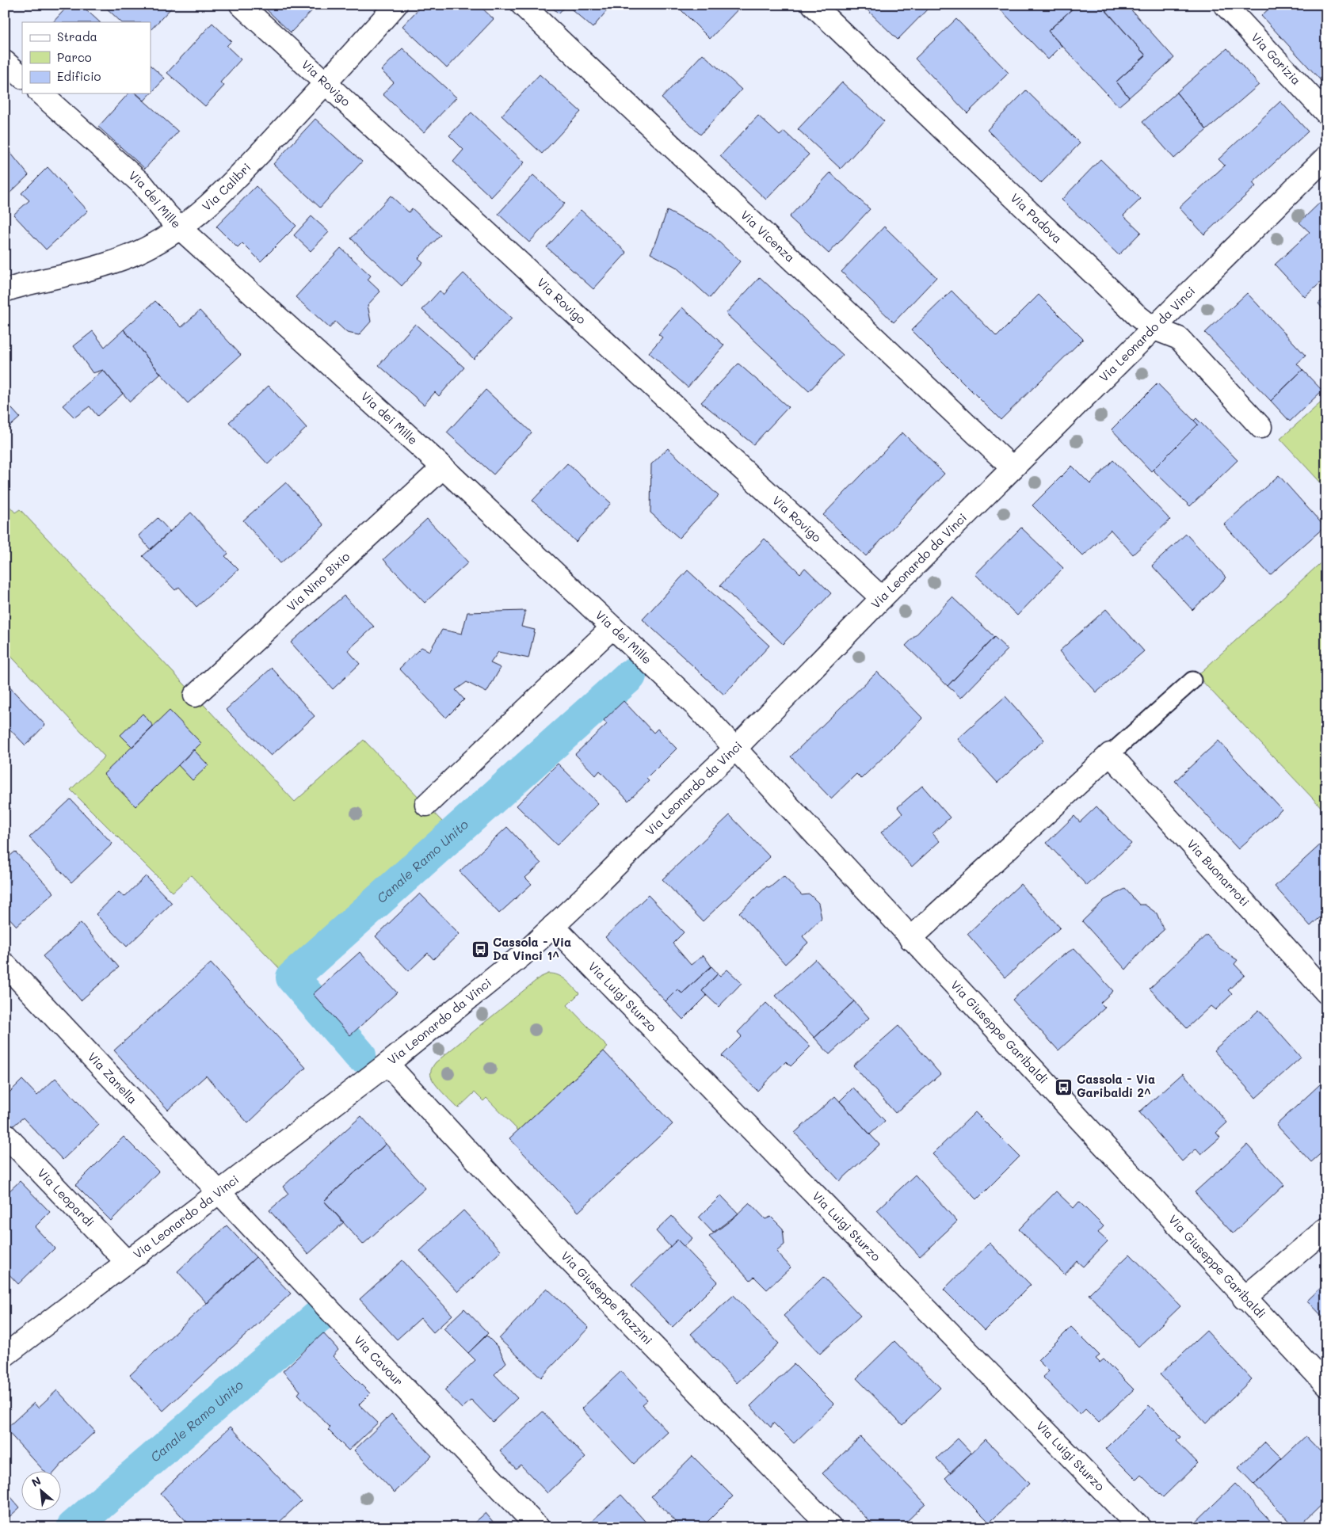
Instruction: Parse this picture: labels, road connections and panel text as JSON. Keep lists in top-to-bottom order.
{
  "streets": {
    "street": [
      "Via Gorizia",
      "Via Rovigo",
      "Via Calibri",
      "Via dei Mille",
      "Via Padova",
      "Via Vicenza",
      "Via Leonardo da Vinci",
      "Via Nino Bixio",
      "Via Buonarroti",
      "Via Luigi Sturzo",
      "Via Giuseppe Garibaldi",
      "Via Zanella",
      "Via Leopardi",
      "Via Giuseppe Mazzini",
      "Via Cavour"
    ]
  },
  "crossings": [
    ["Via Rovigo", "Via Calibri"],
    ["Via Rovigo", "Via Leonardo da Vinci"],
    ["Via Calibri", "Via dei Mille"],
    ["Via dei Mille", "Via Leonardo da Vinci"],
    ["Via dei Mille", "Via Nino Bixio"],
    ["Via dei Mille", "Via Giuseppe Garibaldi"],
    ["Via Padova", "Via Leonardo da Vinci"],
    ["Via Vicenza", "Via Leonardo da Vinci"],
    ["Via Leonardo da Vinci", "Via Luigi Sturzo"],
    ["Via Leonardo da Vinci", "Via Giuseppe Garibaldi"],
    ["Via Leonardo da Vinci", "Via Zanella"],
    ["Via Leonardo da Vinci", "Via Leopardi"],
    ["Via Leonardo da Vinci", "Via Giuseppe Mazzini"],
    ["Via Leonardo da Vinci", "Via Cavour"],
    ["Via Zanella", "Via Cavour"]
  ],
  "water": ["Canale Ramo Unito"],
  "places": {
    "bus stop": ["Cassola - Via Da Vinci 1^", "Cassola - Via Garibaldi 2^"]
  },
  "legend": ["Strada", "Parco", "Edificio"],
  "north": "top left"
}
